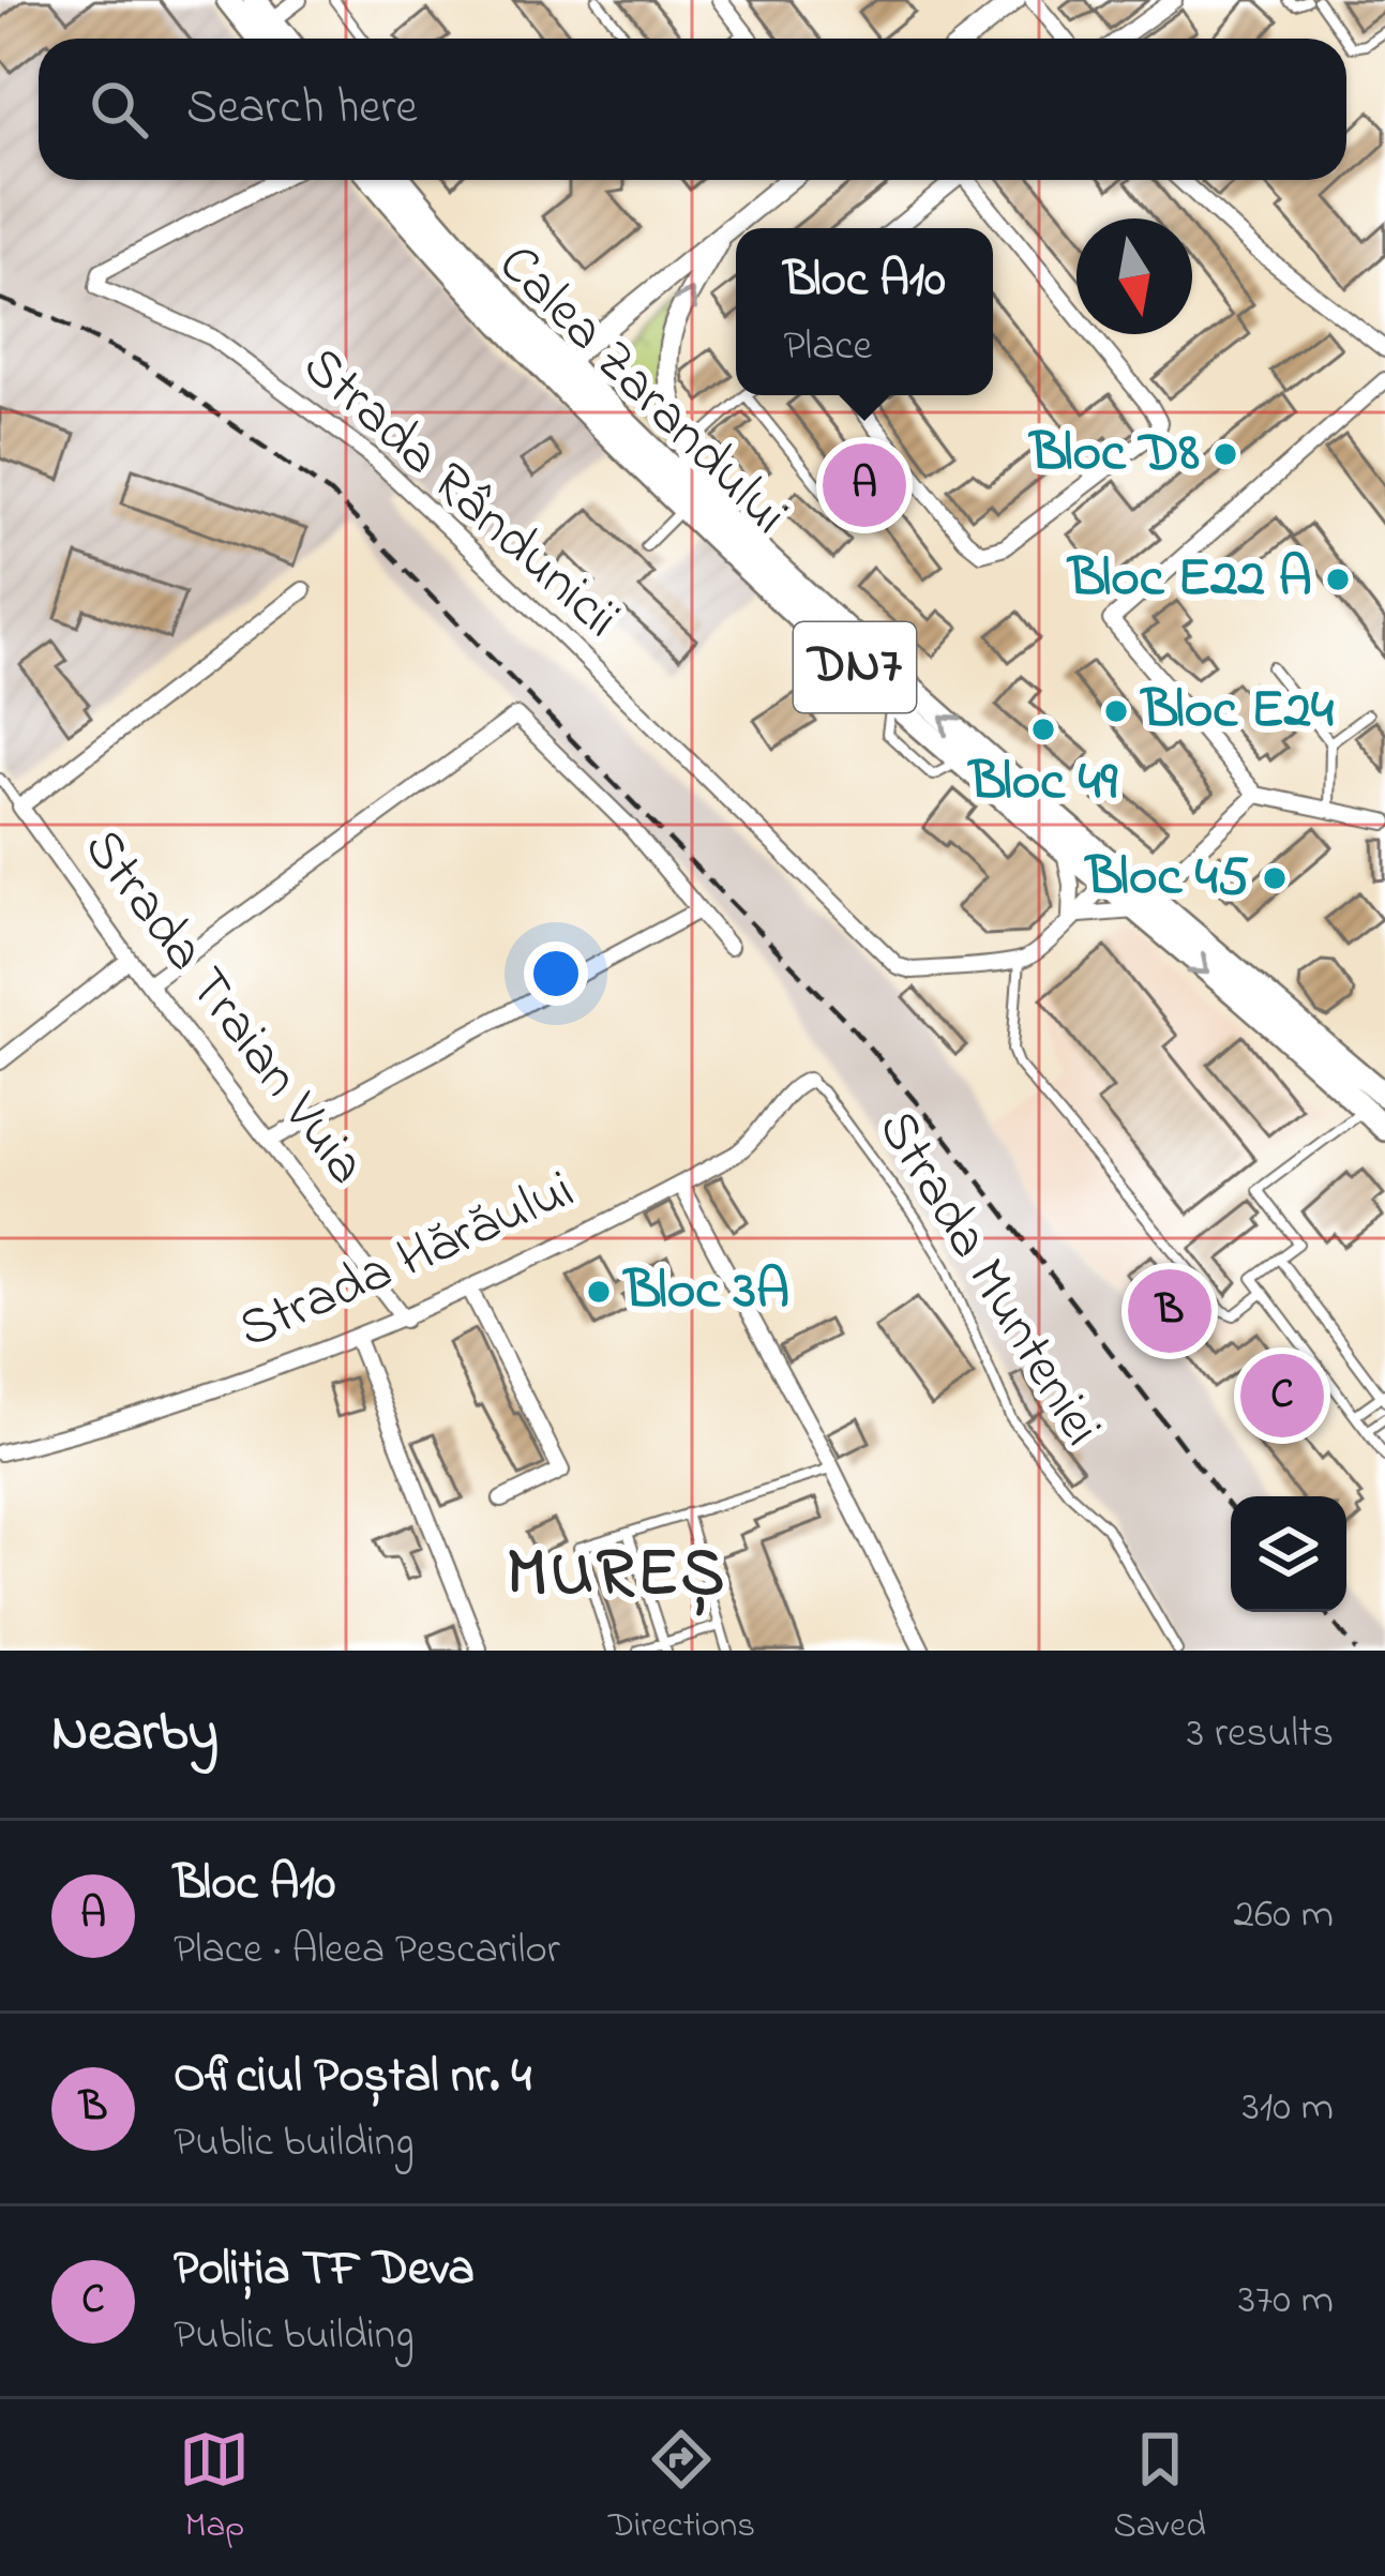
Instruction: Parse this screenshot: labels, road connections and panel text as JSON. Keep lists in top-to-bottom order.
{
  "streets": {
    "main road": ["Calea Zarandului", "DN7"],
    "street": ["Strada Rândunicii", "Strada Traian Vuia", "Strada Hărăului"],
    "lane": ["Strada Munteniei"]
  },
  "crossings": [
    ["Strada Traian Vuia", "Strada Hărăului"],
    ["Strada Hărăului", "Strada Munteniei"]
  ],
  "districts": ["MUREȘ"],
  "places": [
    "Bloc D8",
    "Bloc E22 A",
    "Bloc E24",
    "Bloc 49",
    "Bloc 45",
    "Bloc 3A"
  ],
  "north": "bottom",
  "page": {
    "search": "Search here",
    "popup": ["Bloc A10", "Place"],
    "pins": ["A", "B", "C"],
    "heading": ["Nearby", "3 results"],
    "list": [
      {
        "mark": "A",
        "name": "Bloc A10",
        "note": "Place · Aleea Pescarilor",
        "value": "260 m"
      },
      {
        "mark": "B",
        "name": "Oficiul Poștal nr. 4",
        "note": "Public building",
        "value": "310 m"
      },
      {
        "mark": "C",
        "name": "Poliția TF Deva",
        "note": "Public building",
        "value": "370 m"
      }
    ],
    "nav": ["Map", "Directions", "Saved"]
  }
}
